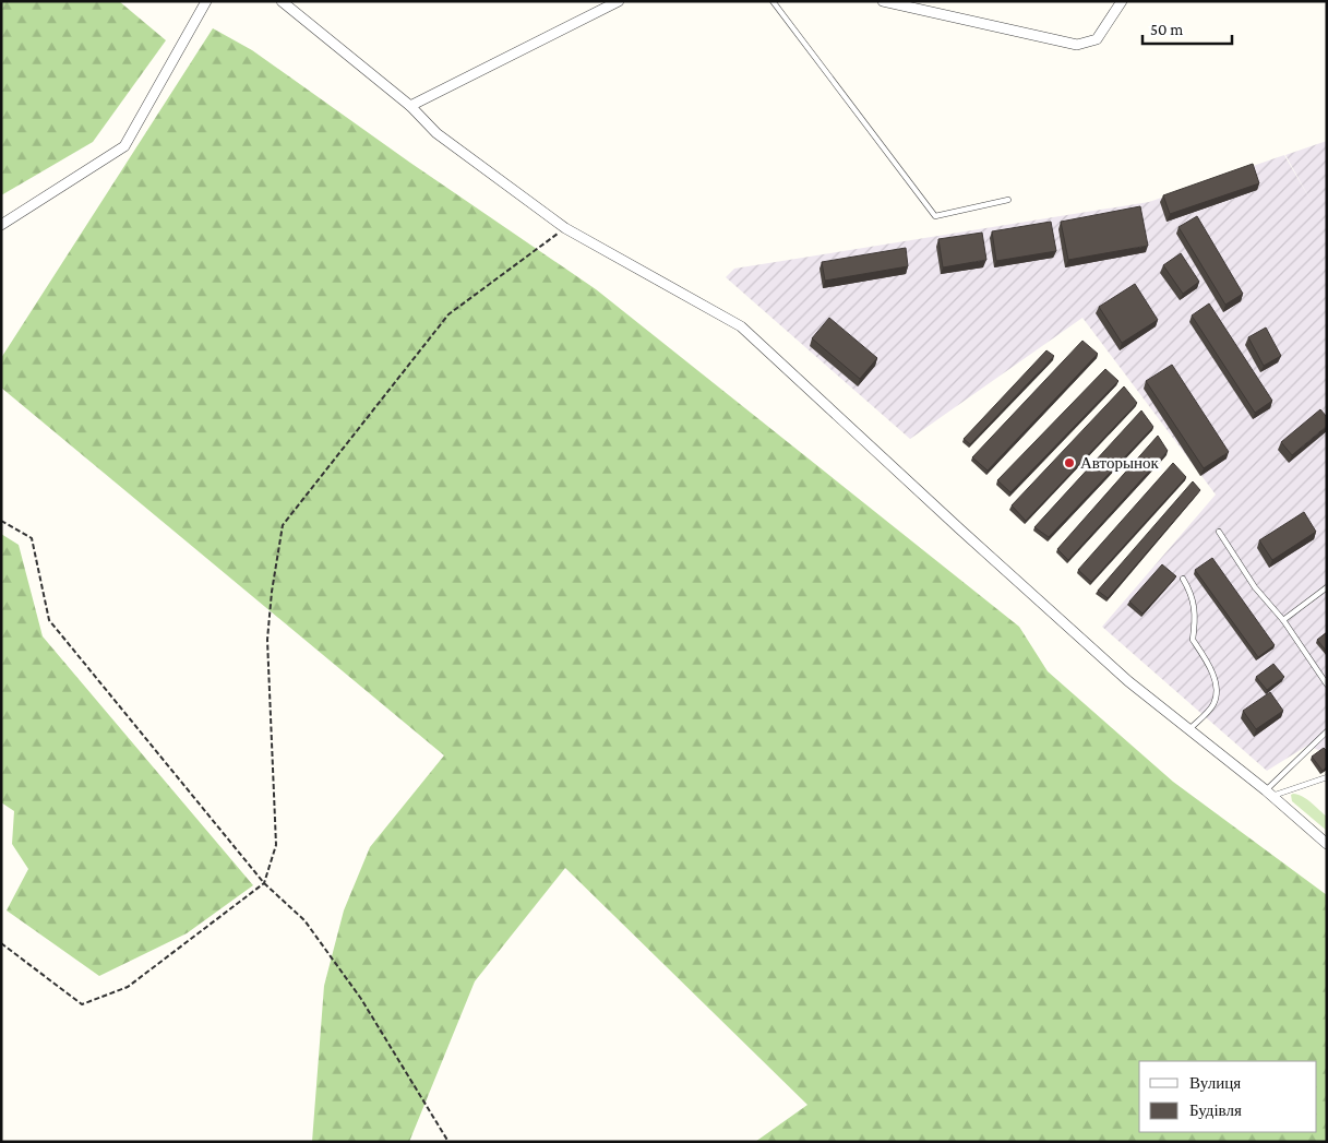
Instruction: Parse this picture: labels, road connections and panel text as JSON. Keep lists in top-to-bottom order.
{
  "places": ["Авторынок"],
  "legend": ["Вулиця", "Будівля"],
  "scale_bar": "50 m"
}
